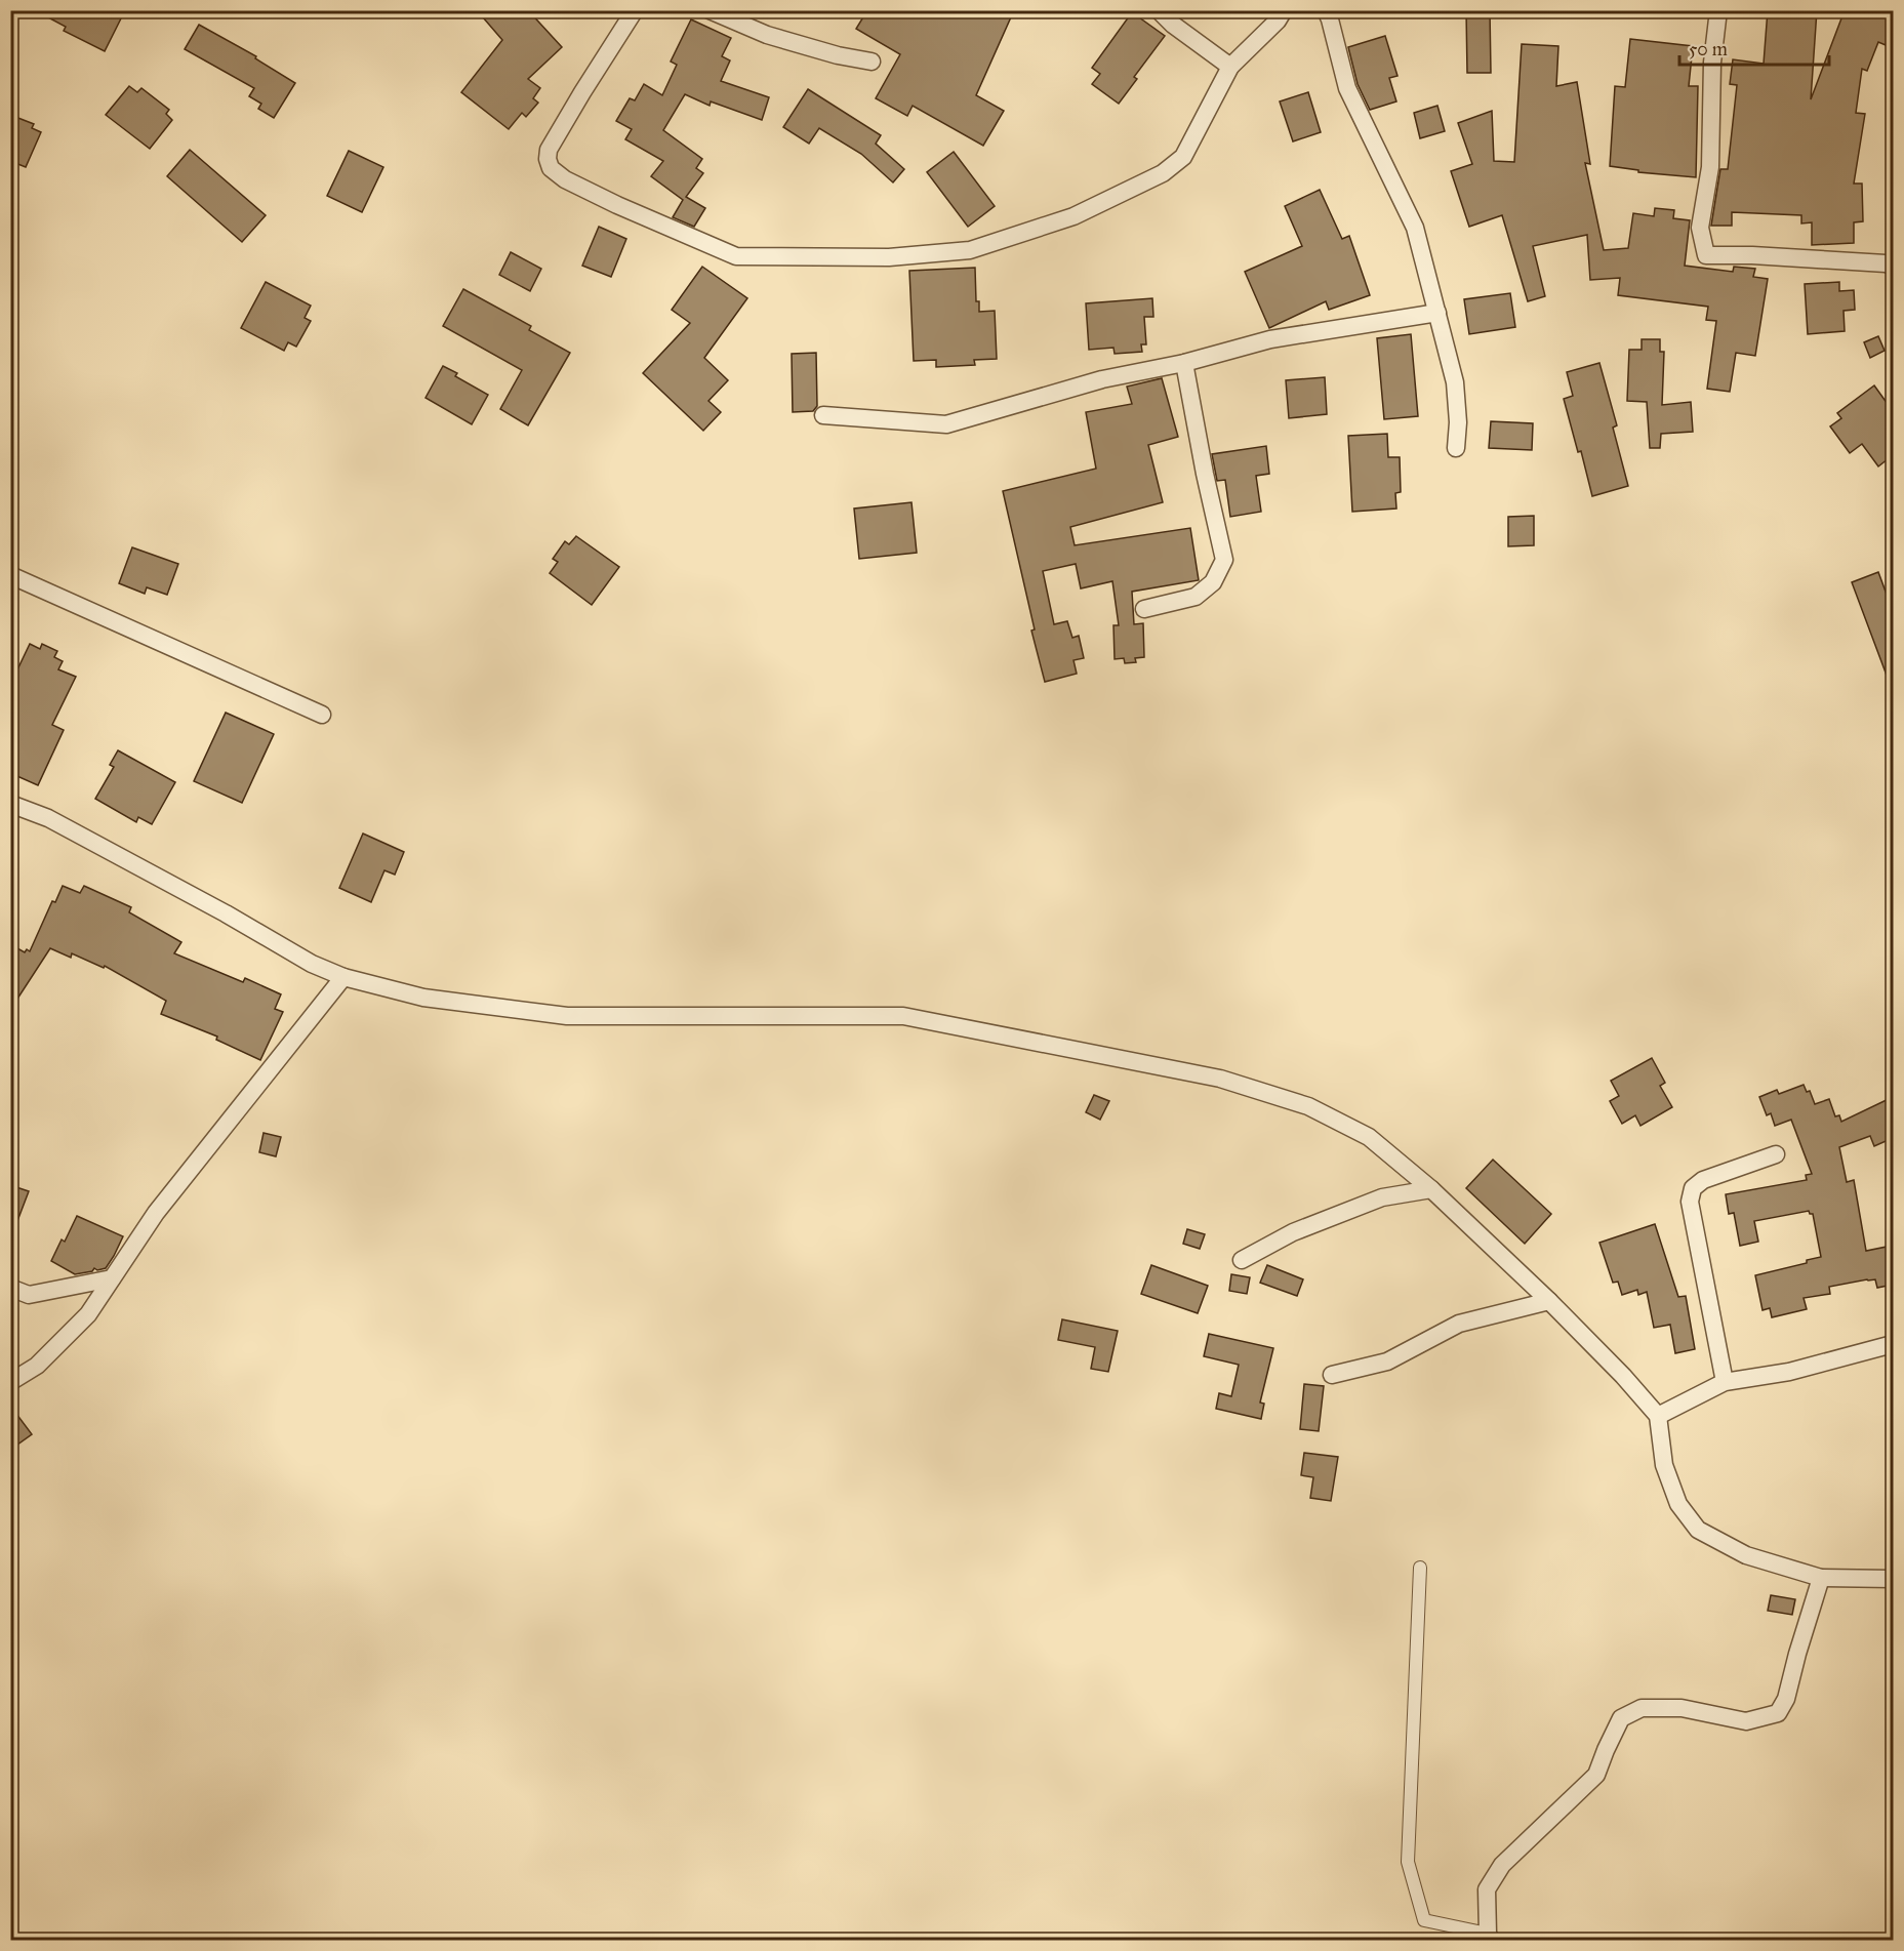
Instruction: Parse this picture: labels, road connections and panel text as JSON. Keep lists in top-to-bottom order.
{
  "scale_bar": "50 m"
}
